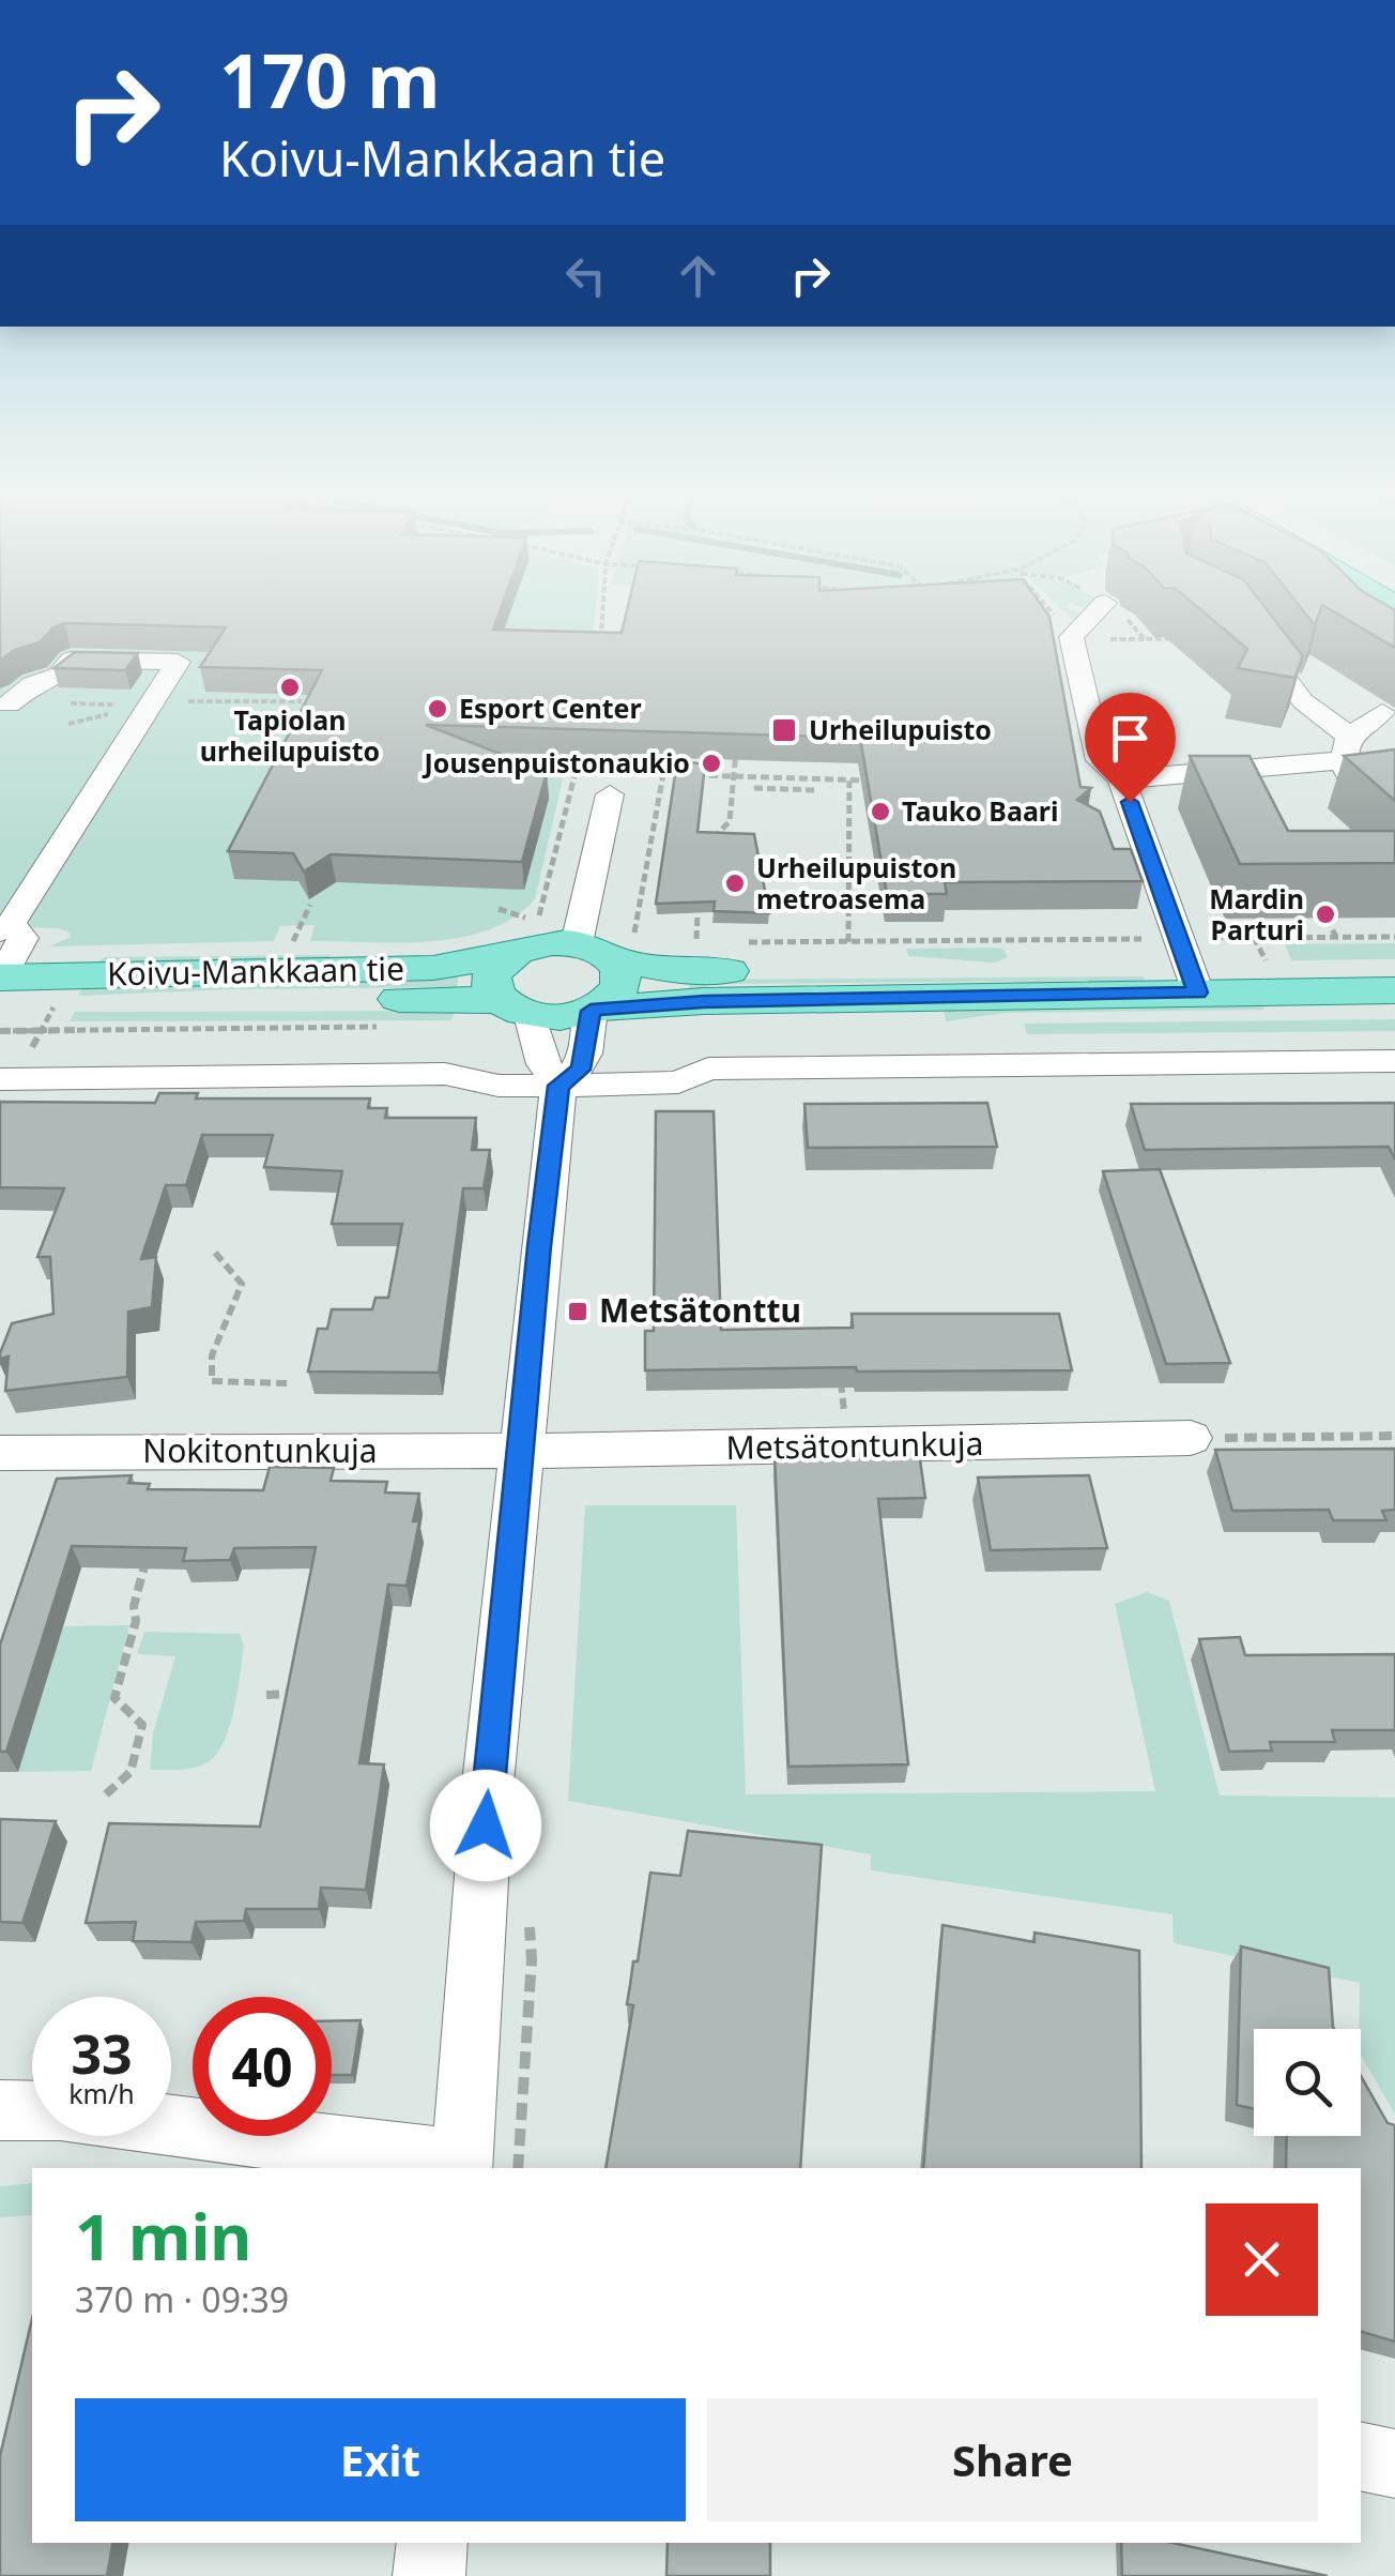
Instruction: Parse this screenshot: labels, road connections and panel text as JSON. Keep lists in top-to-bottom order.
{
  "streets": {
    "main road": ["Koivu-Mankkaan tie"],
    "street": ["Metsätontunkuja", "Nokitontunkuja"]
  },
  "crossings": [
    ["Metsätontunkuja", "Nokitontunkuja"]
  ],
  "places": {
    "other": [
      "Tapiolan urheilupuisto",
      "Esport Center",
      "Jousenpuistonaukio",
      "Tauko Baari",
      "Urheilupuiston metroasema",
      "Mardin Parturi"
    ],
    "transit": ["Urheilupuisto", "Metsätonttu"]
  },
  "page": {
    "turn": ["170 m", "Koivu-Mankkaan tie"],
    "speed": "33 km/h",
    "limit": "40",
    "heading": ["1 min", "370 m · 09:39"],
    "buttons": ["Exit", "Share"]
  }
}
